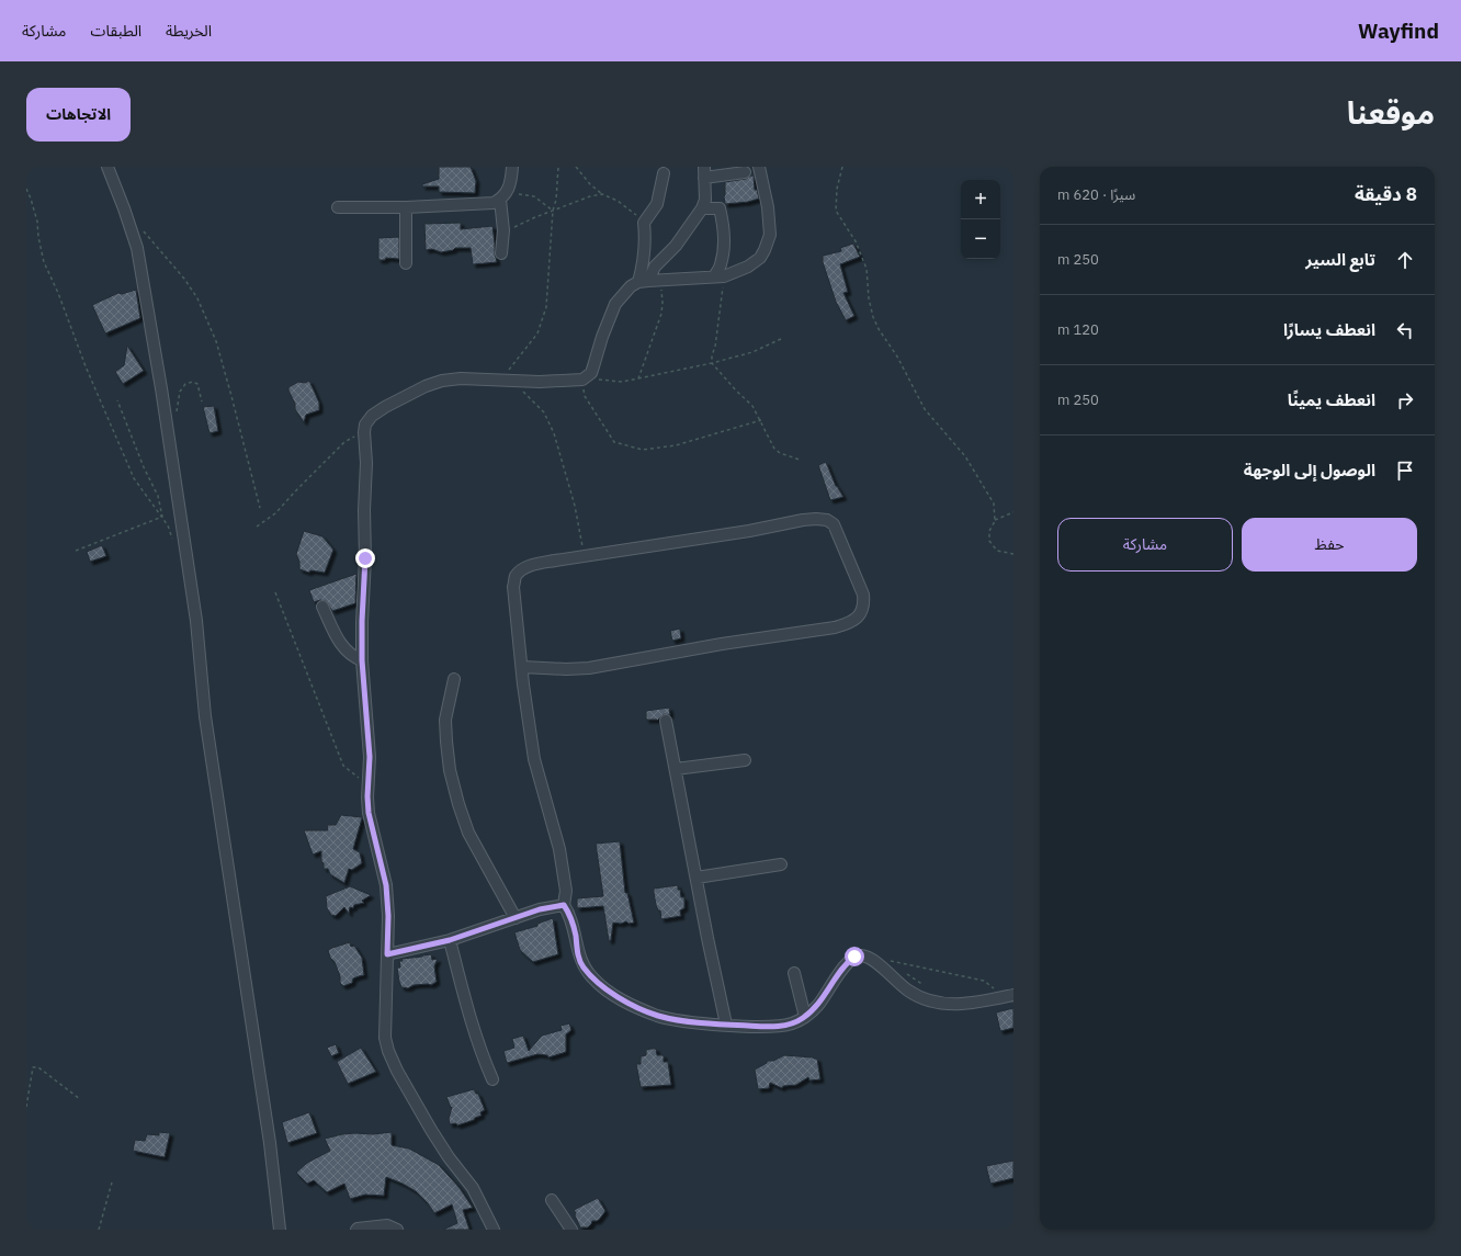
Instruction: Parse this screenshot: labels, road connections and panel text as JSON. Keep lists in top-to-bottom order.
{
  "page": {
    "header": "Wayfind",
    "nav": ["الخريطة", "الطبقات", "مشاركة"],
    "title": "موقعنا",
    "buttons": [
      "الاتجاهات",
      ["حفظ", "مشاركة"]
    ],
    "heading": ["8 دقيقة", "سيرًا · 620 m"],
    "map_buttons": ["+", "−"],
    "list": [
      ["تابع السير", "250 m"],
      ["انعطف يسارًا", "120 m"],
      ["انعطف يمينًا", "250 m"],
      "الوصول إلى الوجهة"
    ]
  }
}
